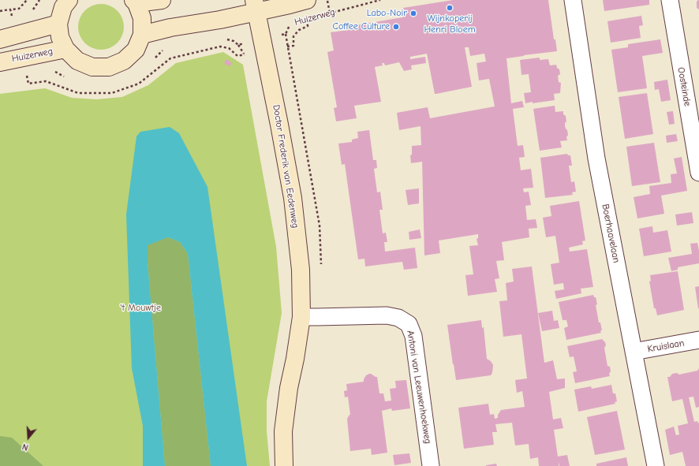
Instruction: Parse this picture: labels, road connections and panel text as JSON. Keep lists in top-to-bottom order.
{
  "streets": {
    "main road": ["Huizerweg", "Doctor Frederik van Eedenweg"],
    "street": [
      "Oosteinde",
      "Boerhaavelaan",
      "Kruislaan",
      "Antoni van Leeuwenhoekweg"
    ]
  },
  "crossings": [
    ["Huizerweg", "Doctor Frederik van Eedenweg"],
    ["Doctor Frederik van Eedenweg", "Antoni van Leeuwenhoekweg"],
    ["Boerhaavelaan", "Kruislaan"]
  ],
  "parks": ["'t Mouwtje"],
  "places": ["Wijnkoperij Henri Bloem", "Labo-Noir", "Coffee Culture"],
  "north": "bottom"
}
